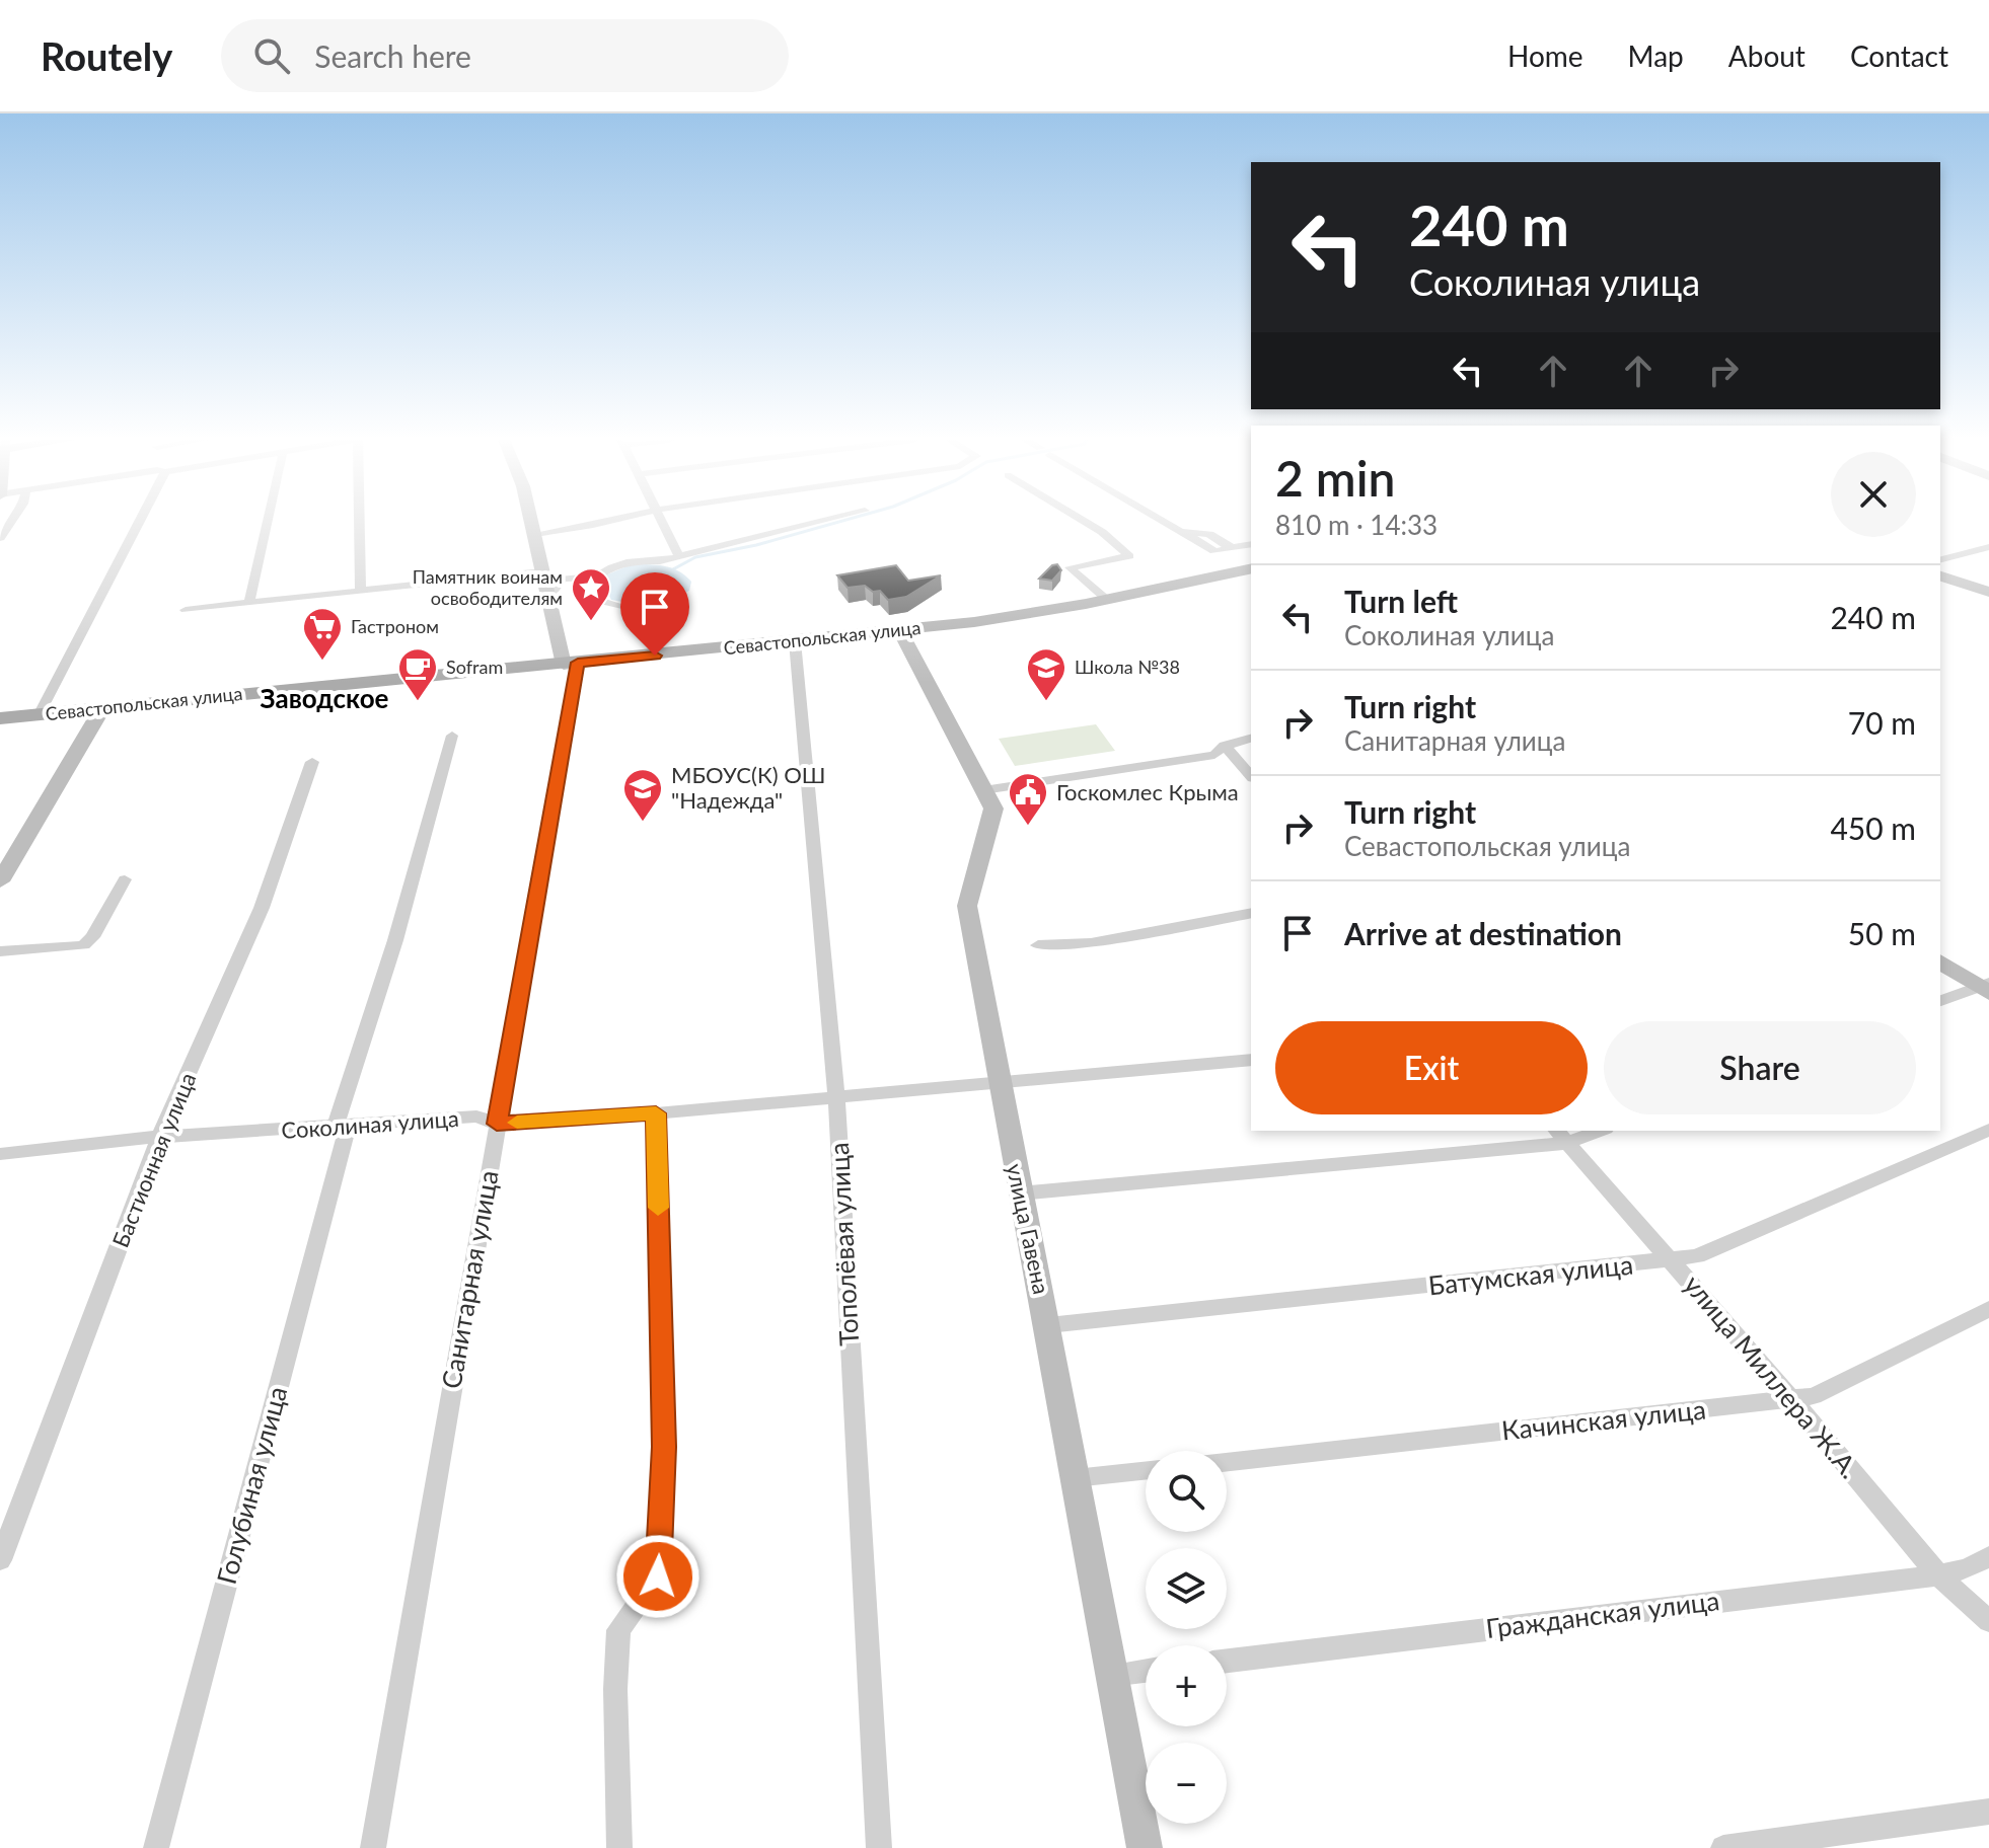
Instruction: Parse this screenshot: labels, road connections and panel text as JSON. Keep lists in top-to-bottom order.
{
  "streets": {
    "main road": ["Севастопольская улица"],
    "street": [
      "Соколиная улица",
      "Бастионная улица",
      "улица Гавена",
      "Тополёвая улица",
      "Батумская улица",
      "Санитарная улица",
      "улица Миллера Ж.А.",
      "Качинская улица",
      "Голубиная улица",
      "Гражданская улица"
    ]
  },
  "crossings": [
    ["Севастопольская улица", "улица Гавена"],
    ["Севастопольская улица", "Тополёвая улица"],
    ["Севастопольская улица", "Санитарная улица"],
    ["Соколиная улица", "Бастионная улица"],
    ["Соколиная улица", "улица Гавена"],
    ["Соколиная улица", "Тополёвая улица"],
    ["Соколиная улица", "Санитарная улица"],
    ["Соколиная улица", "Голубиная улица"],
    ["улица Гавена", "Батумская улица"],
    ["Батумская улица", "улица Миллера Ж.А."],
    ["улица Миллера Ж.А.", "Качинская улица"],
    ["улица Миллера Ж.А.", "Гражданская улица"]
  ],
  "districts": ["Заводское"],
  "places": {
    "place": ["Памятник воинам освободителям"],
    "supermarket": ["Гастроном"],
    "cafe": ["Sofram"],
    "school or university": ["Школа №38", "МБОУС(К) ОШ \"Надежда\""],
    "public building": ["Госкомлес Крыма"]
  },
  "page": {
    "header": "Routely",
    "search": "Search here",
    "nav": [
      "Home",
      "Map",
      "About",
      "Contact"
    ],
    "turn": ["240 m", "Соколиная улица"],
    "heading": ["2 min", "810 m · 14:33"],
    "list": [
      {
        "name": "Turn left",
        "note": "Соколиная улица",
        "value": "240 m"
      },
      {
        "name": "Turn right",
        "note": "Санитарная улица",
        "value": "70 m"
      },
      {
        "name": "Turn right",
        "note": "Севастопольская улица",
        "value": "450 m"
      },
      {
        "name": "Arrive at destination",
        "value": "50 m"
      }
    ],
    "buttons": ["Exit", "Share"],
    "map_buttons": ["+", "−"]
  }
}
